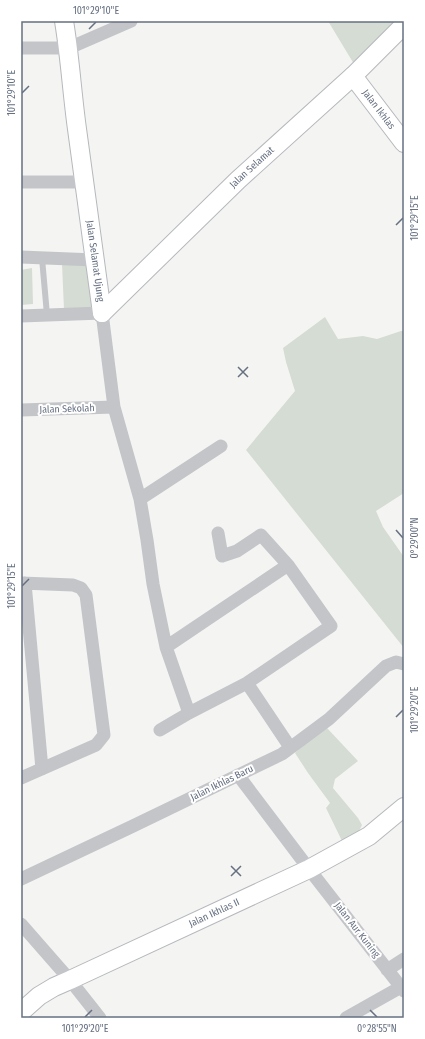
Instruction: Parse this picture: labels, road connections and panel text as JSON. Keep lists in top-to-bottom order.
{
  "streets": {
    "street": [
      "Jalan Ikhlas",
      "Jalan Selamat",
      "Jalan Selamat Ujung",
      "Jalan Sekolah",
      "Jalan Ikhlas Baru",
      "Jalan Ikhlas II",
      "Jalan Aur Kuning"
    ]
  },
  "crossings": [
    ["Jalan Ikhlas", "Jalan Selamat"],
    ["Jalan Selamat", "Jalan Selamat Ujung"],
    ["Jalan Selamat Ujung", "Jalan Sekolah"],
    ["Jalan Ikhlas Baru", "Jalan Aur Kuning"],
    ["Jalan Ikhlas II", "Jalan Aur Kuning"]
  ],
  "coordinates": [
    "101°29'10\"E",
    "101°29'15\"E",
    "0°29'00\"N",
    "101°29'20\"E",
    "0°28'55\"N"
  ]
}
